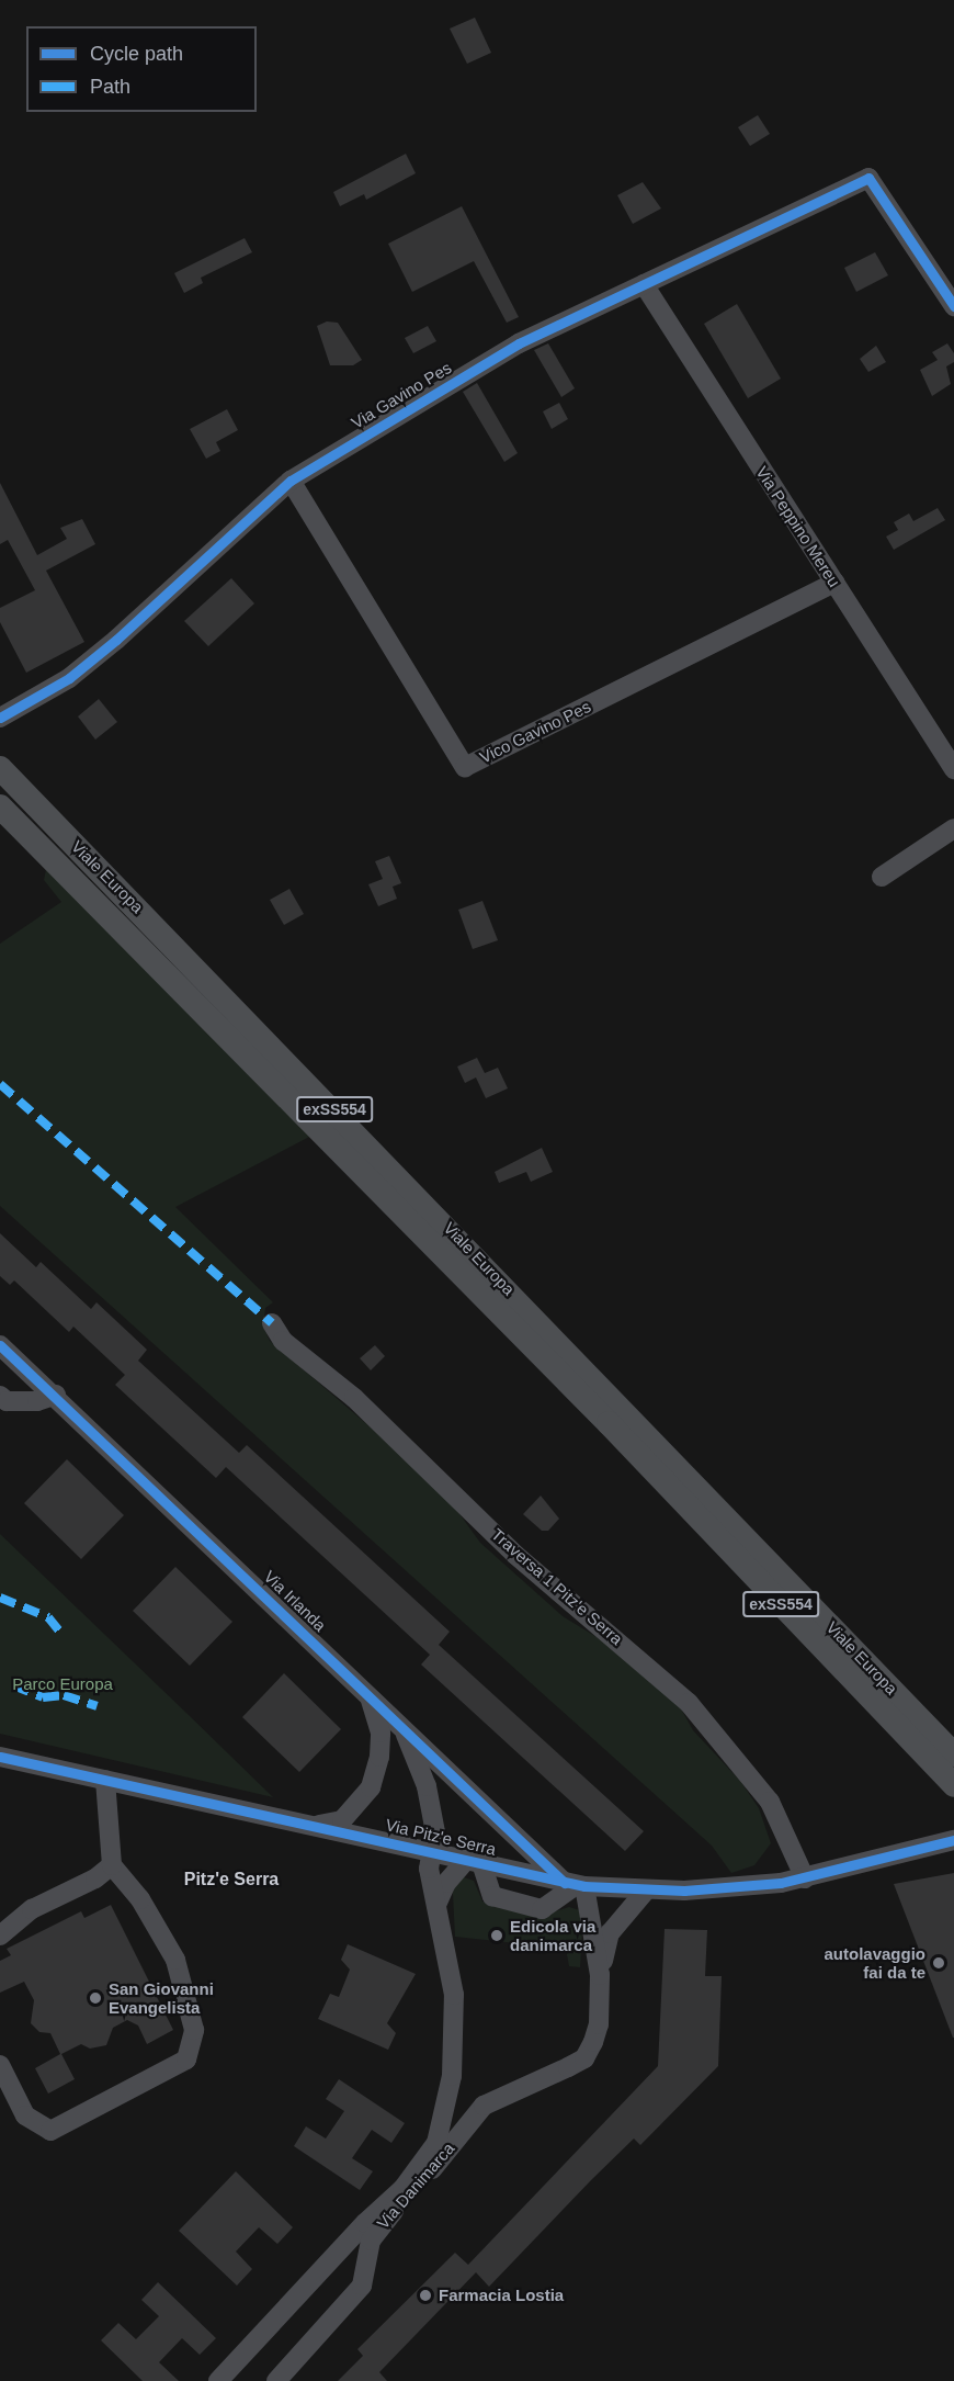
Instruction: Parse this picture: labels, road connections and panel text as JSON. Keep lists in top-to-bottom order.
{
  "streets": {
    "main road": ["Viale Europa", "exSS554"],
    "street": [
      "Via Gavino Pes",
      "Via Peppino Mereu",
      "Vico Gavino Pes",
      "Traversa 1 Pitz'e Serra",
      "Via Irlanda",
      "Via Pitz'e Serra",
      "Via Danimarca"
    ]
  },
  "crossings": [
    ["Via Gavino Pes", "Via Peppino Mereu"],
    ["Via Gavino Pes", "Vico Gavino Pes"],
    ["Via Peppino Mereu", "Vico Gavino Pes"],
    ["Traversa 1 Pitz'e Serra", "Via Pitz'e Serra"],
    ["Via Irlanda", "Via Pitz'e Serra"],
    ["Via Irlanda", "Via Danimarca"],
    ["Via Pitz'e Serra", "Via Danimarca"]
  ],
  "districts": ["Pitz'e Serra"],
  "parks": ["Parco Europa"],
  "places": [
    "Edicola via danimarca",
    "autolavaggio fai da te",
    "San Giovanni Evangelista",
    "Farmacia Lostia"
  ],
  "legend": ["Cycle path", "Path"]
}
